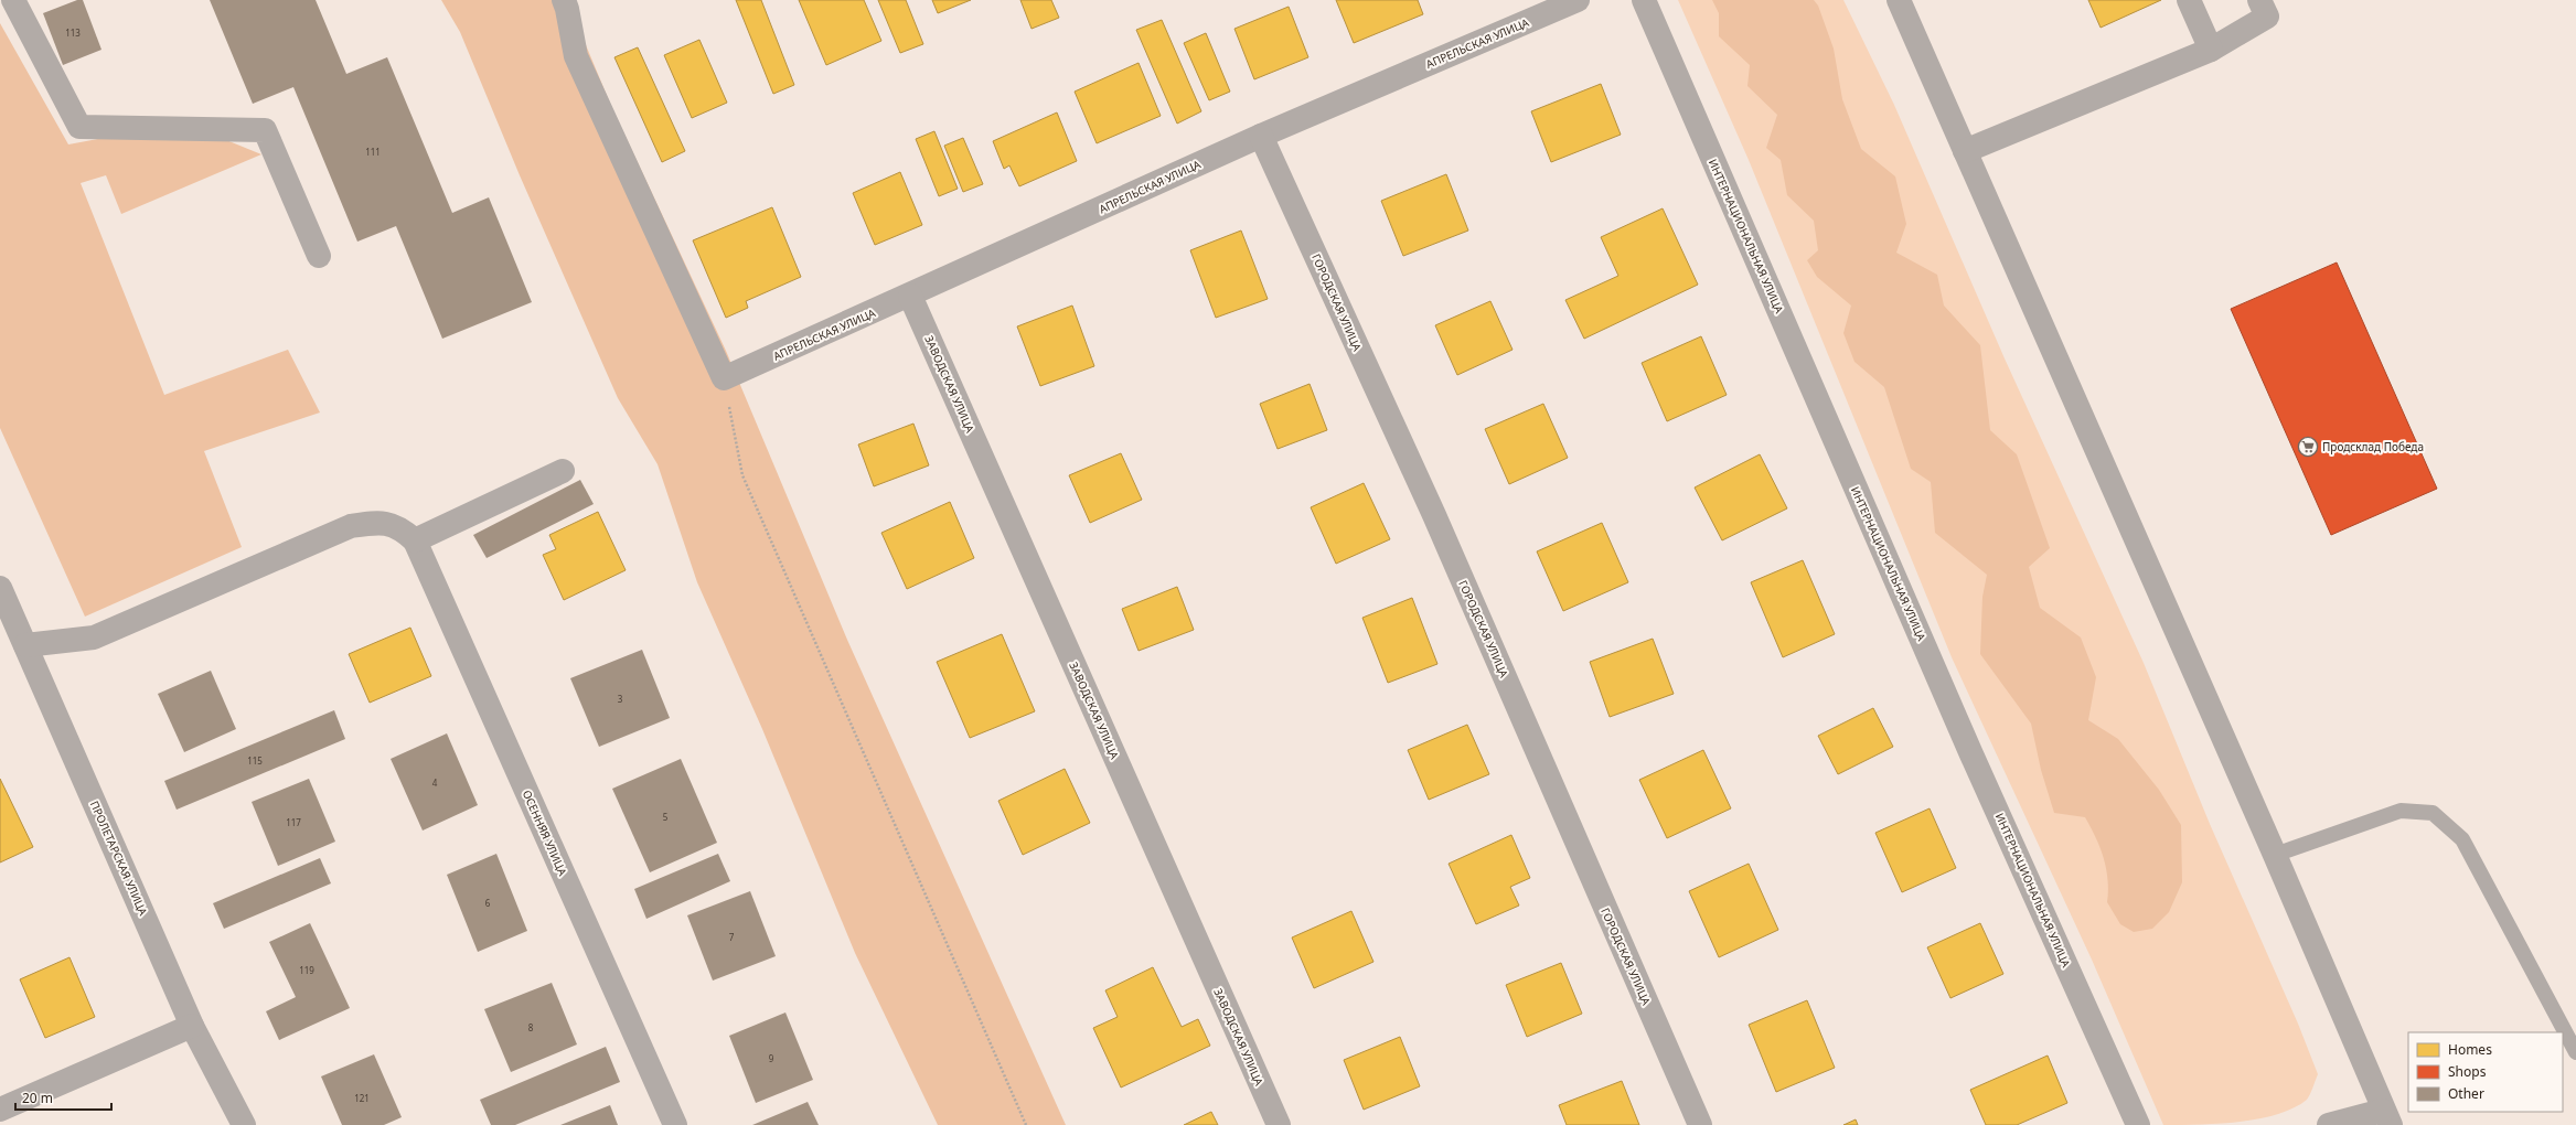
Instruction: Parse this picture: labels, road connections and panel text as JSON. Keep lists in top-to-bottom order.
{
  "streets": {
    "street": [
      "АПРЕЛЬСКАЯ УЛИЦА",
      "ИНТЕРНАЦИОНАЛЬНАЯ УЛИЦА",
      "ГОРОДСКАЯ УЛИЦА",
      "ЗАВОДСКАЯ УЛИЦА",
      "ОСЕННЯЯ УЛИЦА",
      "ПРОЛЕТАРСКАЯ УЛИЦА"
    ]
  },
  "crossings": [
    ["АПРЕЛЬСКАЯ УЛИЦА", "ГОРОДСКАЯ УЛИЦА"],
    ["АПРЕЛЬСКАЯ УЛИЦА", "ЗАВОДСКАЯ УЛИЦА"]
  ],
  "places": {
    "supermarket": ["Продсклад Победа"]
  },
  "house_numbers": [
    "113",
    "111",
    "3",
    "115",
    "4",
    "5",
    "117",
    "6",
    "7",
    "119",
    "8",
    "9",
    "121"
  ],
  "legend": ["Homes", "Shops", "Other"],
  "scale_bar": "20 m"
}
